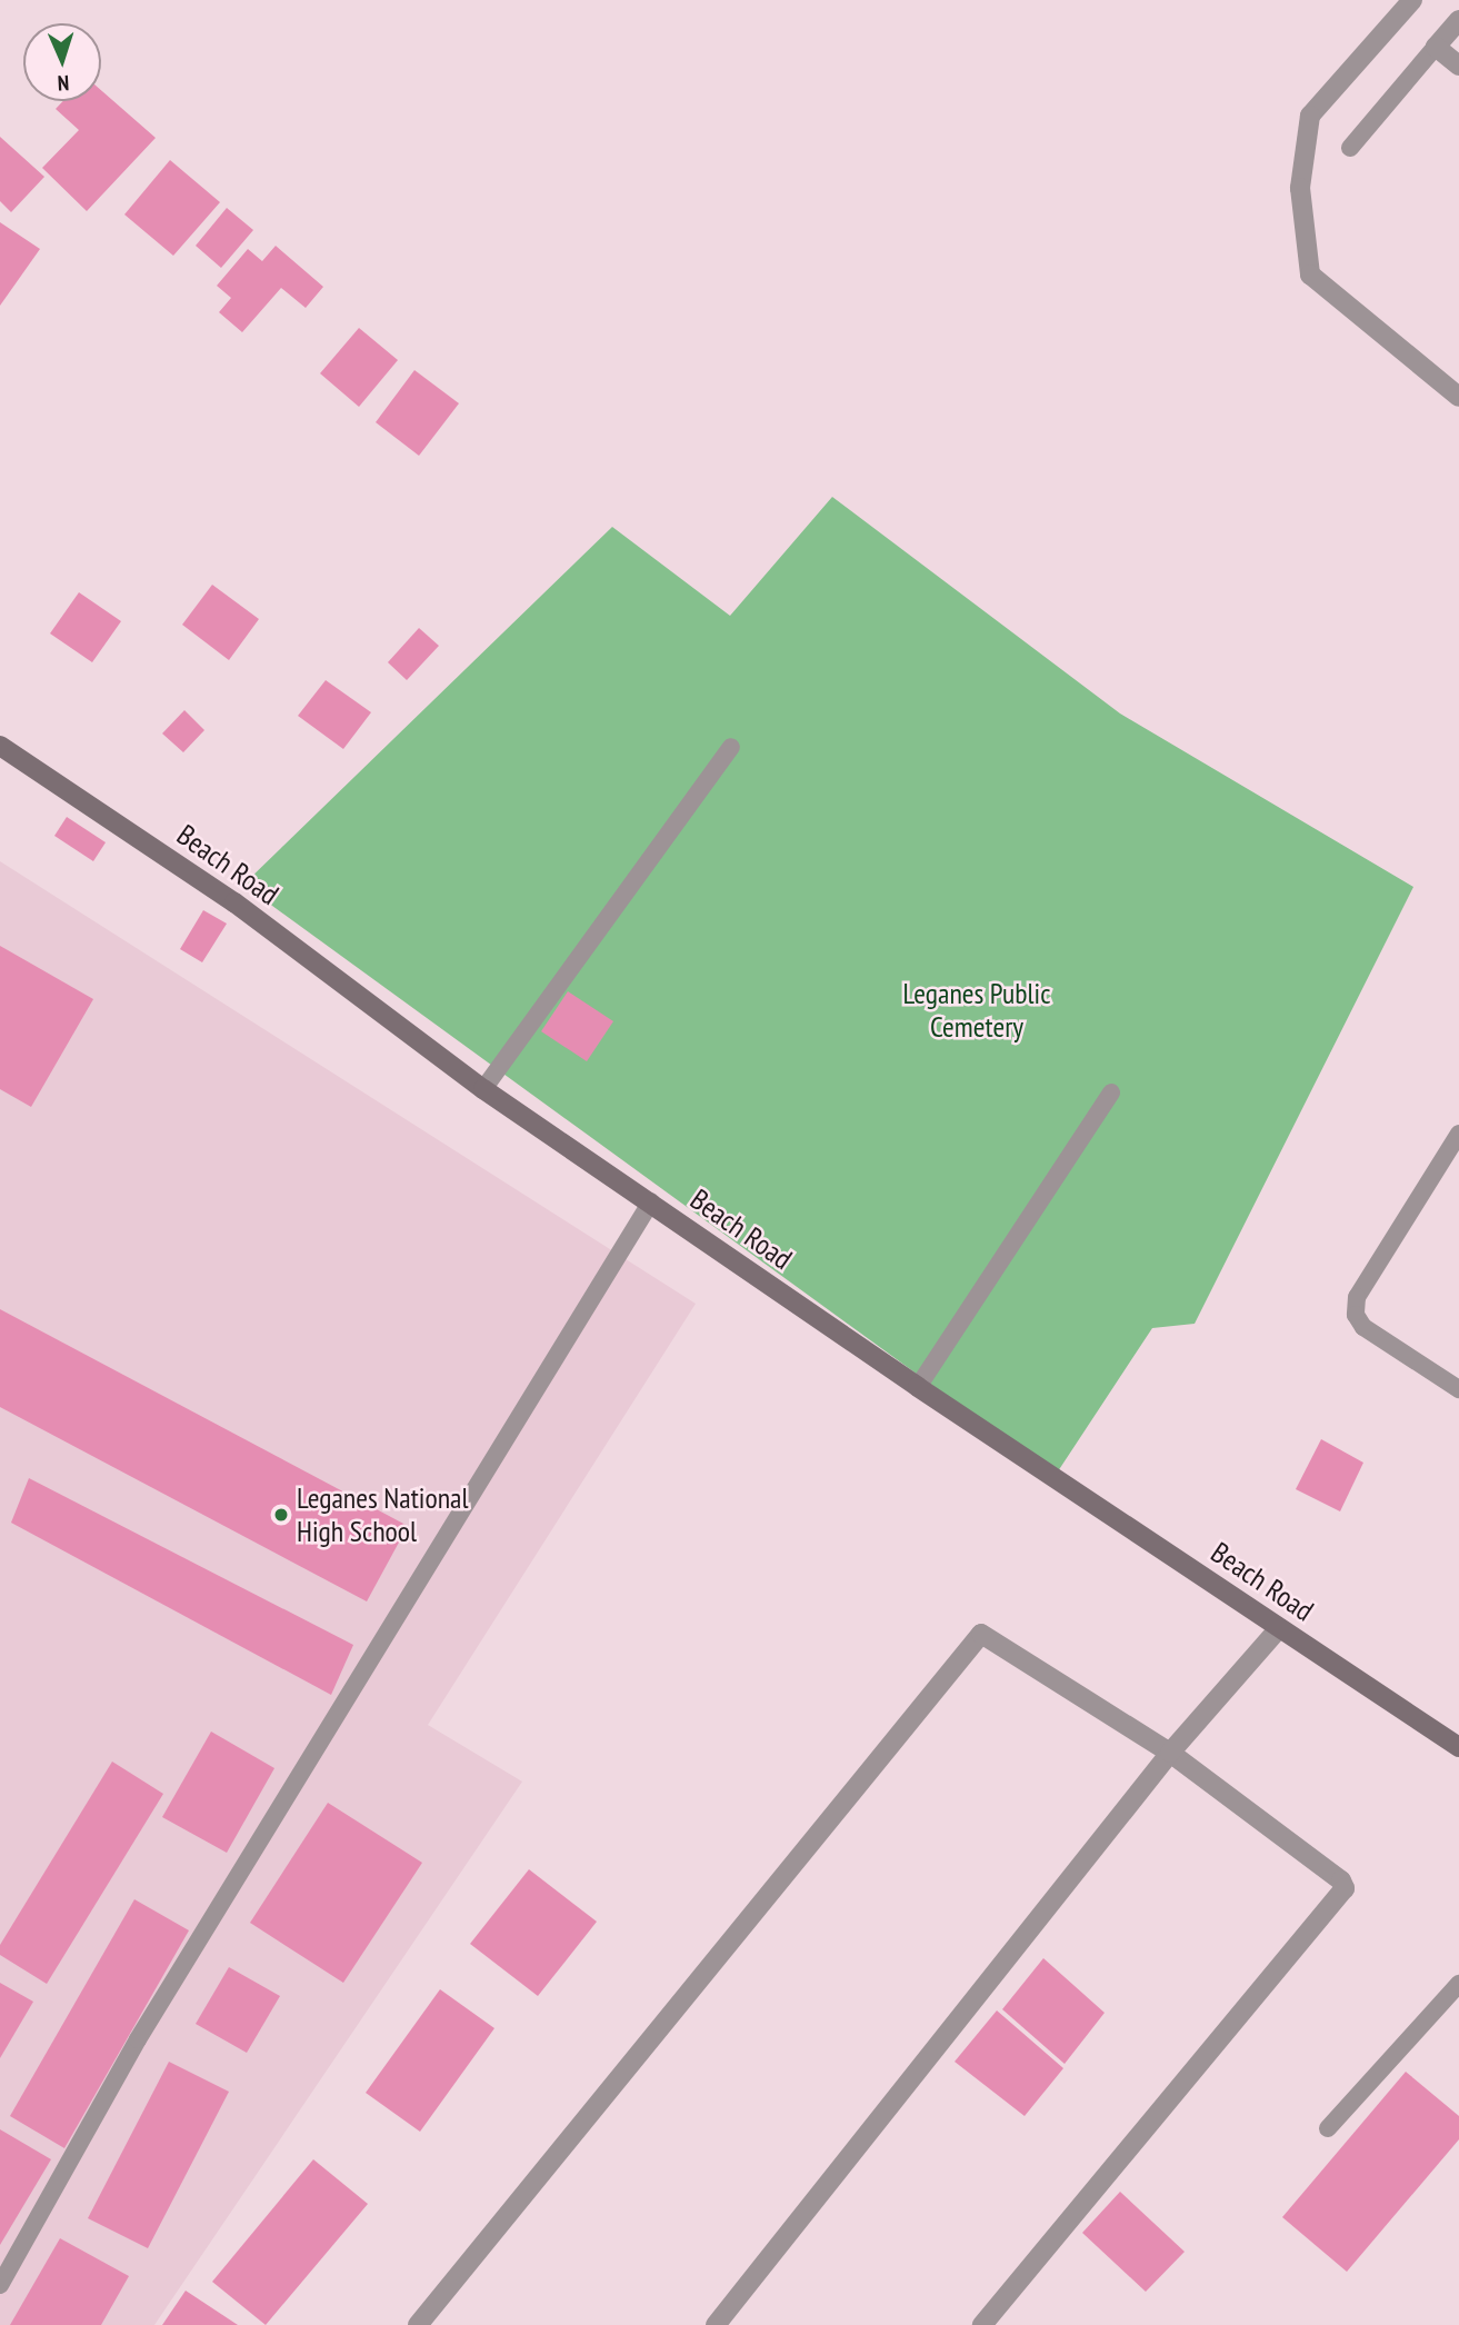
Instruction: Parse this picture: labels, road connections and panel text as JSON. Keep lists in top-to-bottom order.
{
  "streets": {
    "main road": ["Beach Road"]
  },
  "parks": ["Leganes Public Cemetery"],
  "places": ["Leganes National High School"],
  "north": "bottom"
}
